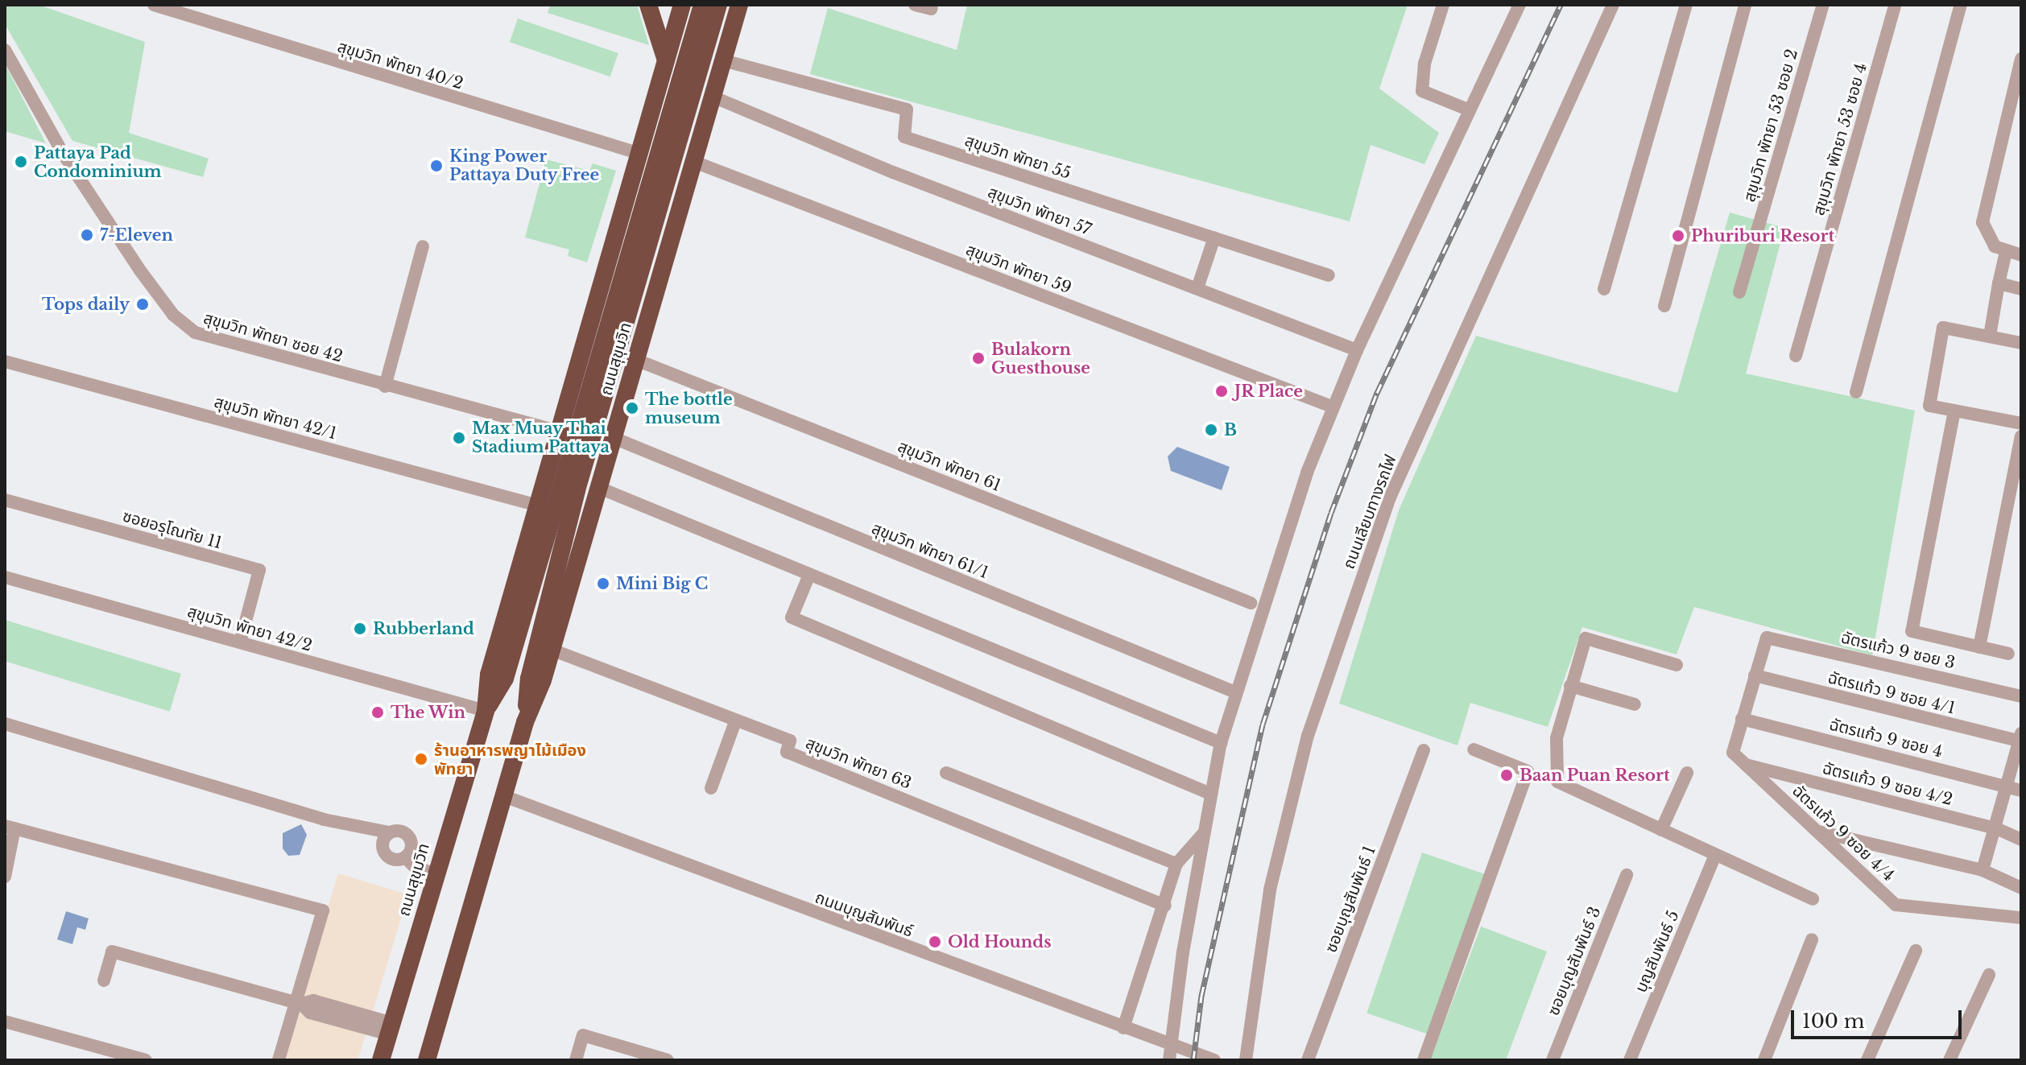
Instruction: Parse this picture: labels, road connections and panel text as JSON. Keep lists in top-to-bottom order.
{
  "streets": {
    "highway": ["ถนนสุขุมวิท"],
    "street": [
      "สุขุมวิท พัทยา 40/2",
      "สุขุมวิท พัทยา 53 ซอย 2",
      "สุขุมวิท พัทยา 53 ซอย 4",
      "สุขุมวิท พัทยา 55",
      "สุขุมวิท พัทยา 57",
      "สุขุมวิท พัทยา 59",
      "สุขุมวิท พัทยา ซอย 42",
      "สุขุมวิท พัทยา 42/1",
      "สุขุมวิท พัทยา 61",
      "ถนนเลียบทางรถไฟ",
      "ซอยอรุโณทัย 11",
      "สุขุมวิท พัทยา 61/1",
      "สุขุมวิท พัทยา 42/2",
      "ฉัตรแก้ว 9 ซอย 3",
      "ฉัตรแก้ว 9 ซอย 4/1",
      "ฉัตรแก้ว 9 ซอย 4",
      "สุขุมวิท พัทยา 63",
      "ฉัตรแก้ว 9 ซอย 4/2",
      "ฉัตรแก้ว 9 ซอย 4/4",
      "ซอยบุญสัมพันธ์ 1",
      "ถนนบุญสัมพันธ์",
      "บุญสัมพันธ์ 5",
      "ซอยบุญสัมพันธ์ 3"
    ]
  },
  "crossings": [
    ["สุขุมวิท พัทยา 40/2", "ถนนสุขุมวิท"],
    ["สุขุมวิท พัทยา 55", "ถนนสุขุมวิท"],
    ["สุขุมวิท พัทยา 57", "ถนนสุขุมวิท"],
    ["สุขุมวิท พัทยา 59", "ถนนสุขุมวิท"],
    ["สุขุมวิท พัทยา ซอย 42", "ถนนสุขุมวิท"],
    ["ถนนสุขุมวิท", "สุขุมวิท พัทยา 42/1"],
    ["ถนนสุขุมวิท", "สุขุมวิท พัทยา 61"],
    ["ถนนสุขุมวิท", "สุขุมวิท พัทยา 61/1"],
    ["ถนนสุขุมวิท", "สุขุมวิท พัทยา 42/2"],
    ["ถนนสุขุมวิท", "สุขุมวิท พัทยา 63"],
    ["ถนนสุขุมวิท", "ถนนบุญสัมพันธ์"],
    ["ซอยอรุโณทัย 11", "สุขุมวิท พัทยา 42/2"],
    ["ฉัตรแก้ว 9 ซอย 3", "ฉัตรแก้ว 9 ซอย 4/1"],
    ["ฉัตรแก้ว 9 ซอย 4", "ฉัตรแก้ว 9 ซอย 4/4"],
    ["ฉัตรแก้ว 9 ซอย 4/2", "ฉัตรแก้ว 9 ซอย 4/4"]
  ],
  "places": [
    "Pattaya Pad Condominium",
    "King Power Pattaya Duty Free",
    "7-Eleven",
    "Phuriburi Resort",
    "Tops daily",
    "Bulakorn Guesthouse",
    "JR Place",
    "The bottle museum",
    "B",
    "Max Muay Thai Stadium Pattaya",
    "Mini Big C",
    "Rubberland",
    "The Win",
    "ร้านอาหารพญาไม้เมือง พัทยา",
    "Baan Puan Resort",
    "Old Hounds"
  ],
  "scale_bar": "100 m"
}
